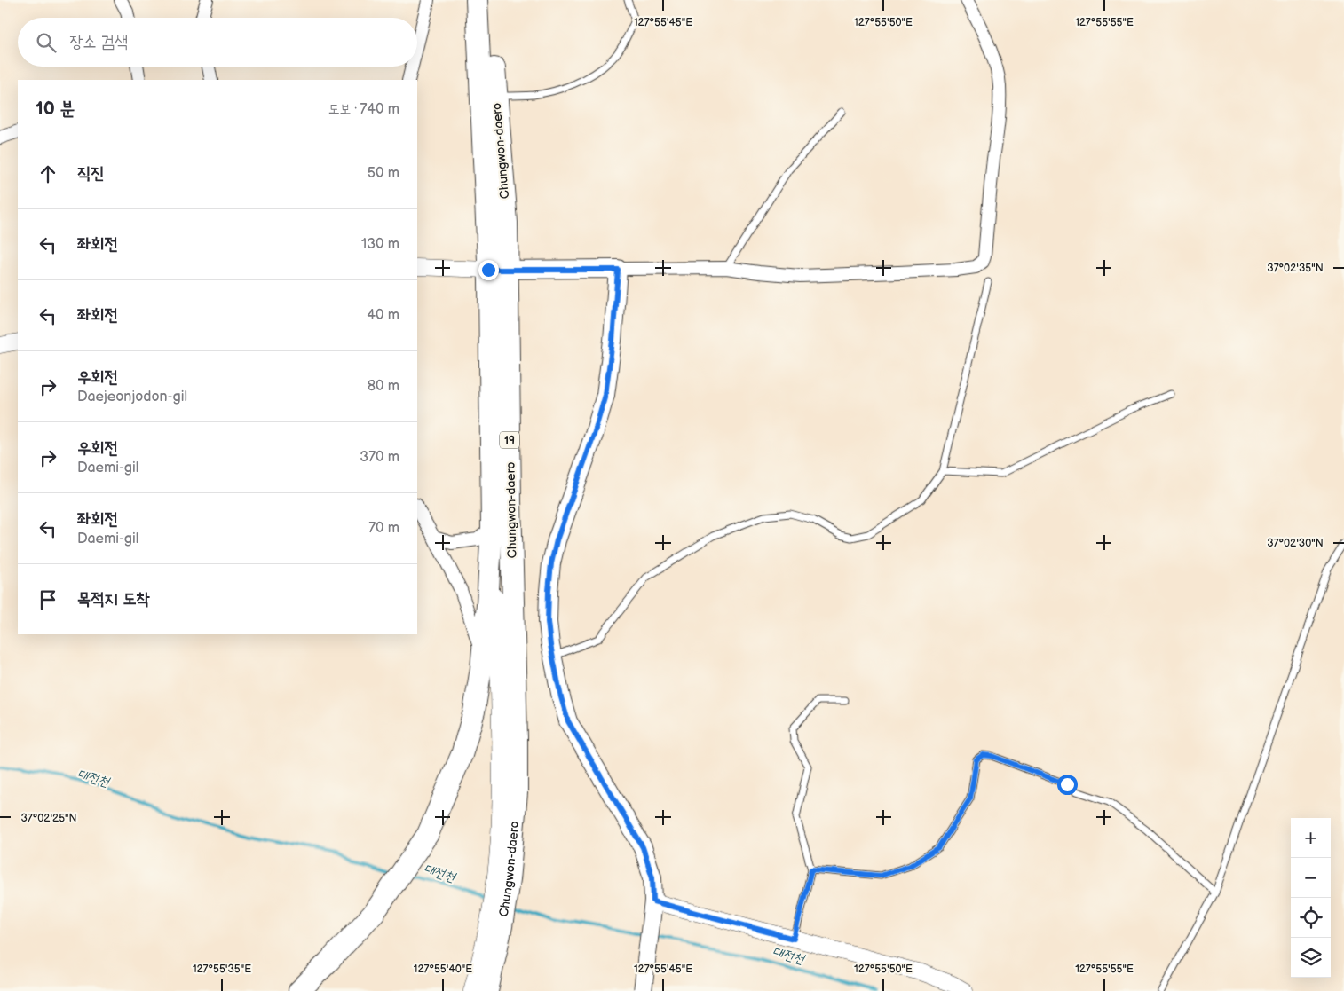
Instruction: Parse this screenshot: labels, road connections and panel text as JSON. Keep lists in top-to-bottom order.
{
  "streets": {
    "highway": ["Chungwon-daero", "19"]
  },
  "water": ["대전천"],
  "page": {
    "search": "장소 검색",
    "heading": ["10 분", "도보 · 740 m"],
    "list": [
      ["직진", "50 m"],
      ["좌회전", "130 m"],
      ["좌회전", "40 m"],
      ["우회전", "Daejeonjodon-gil", "80 m"],
      ["우회전", "Daemi-gil", "370 m"],
      ["좌회전", "Daemi-gil", "70 m"],
      "목적지 도착"
    ],
    "map_buttons": ["+", "−"]
  },
  "coordinates": [
    "127°55'45\"E",
    "127°55'50\"E",
    "127°55'55\"E",
    "37°02'35\"N",
    "37°02'30\"N",
    "37°02'25\"N",
    "127°55'35\"E",
    "127°55'40\"E"
  ]
}
